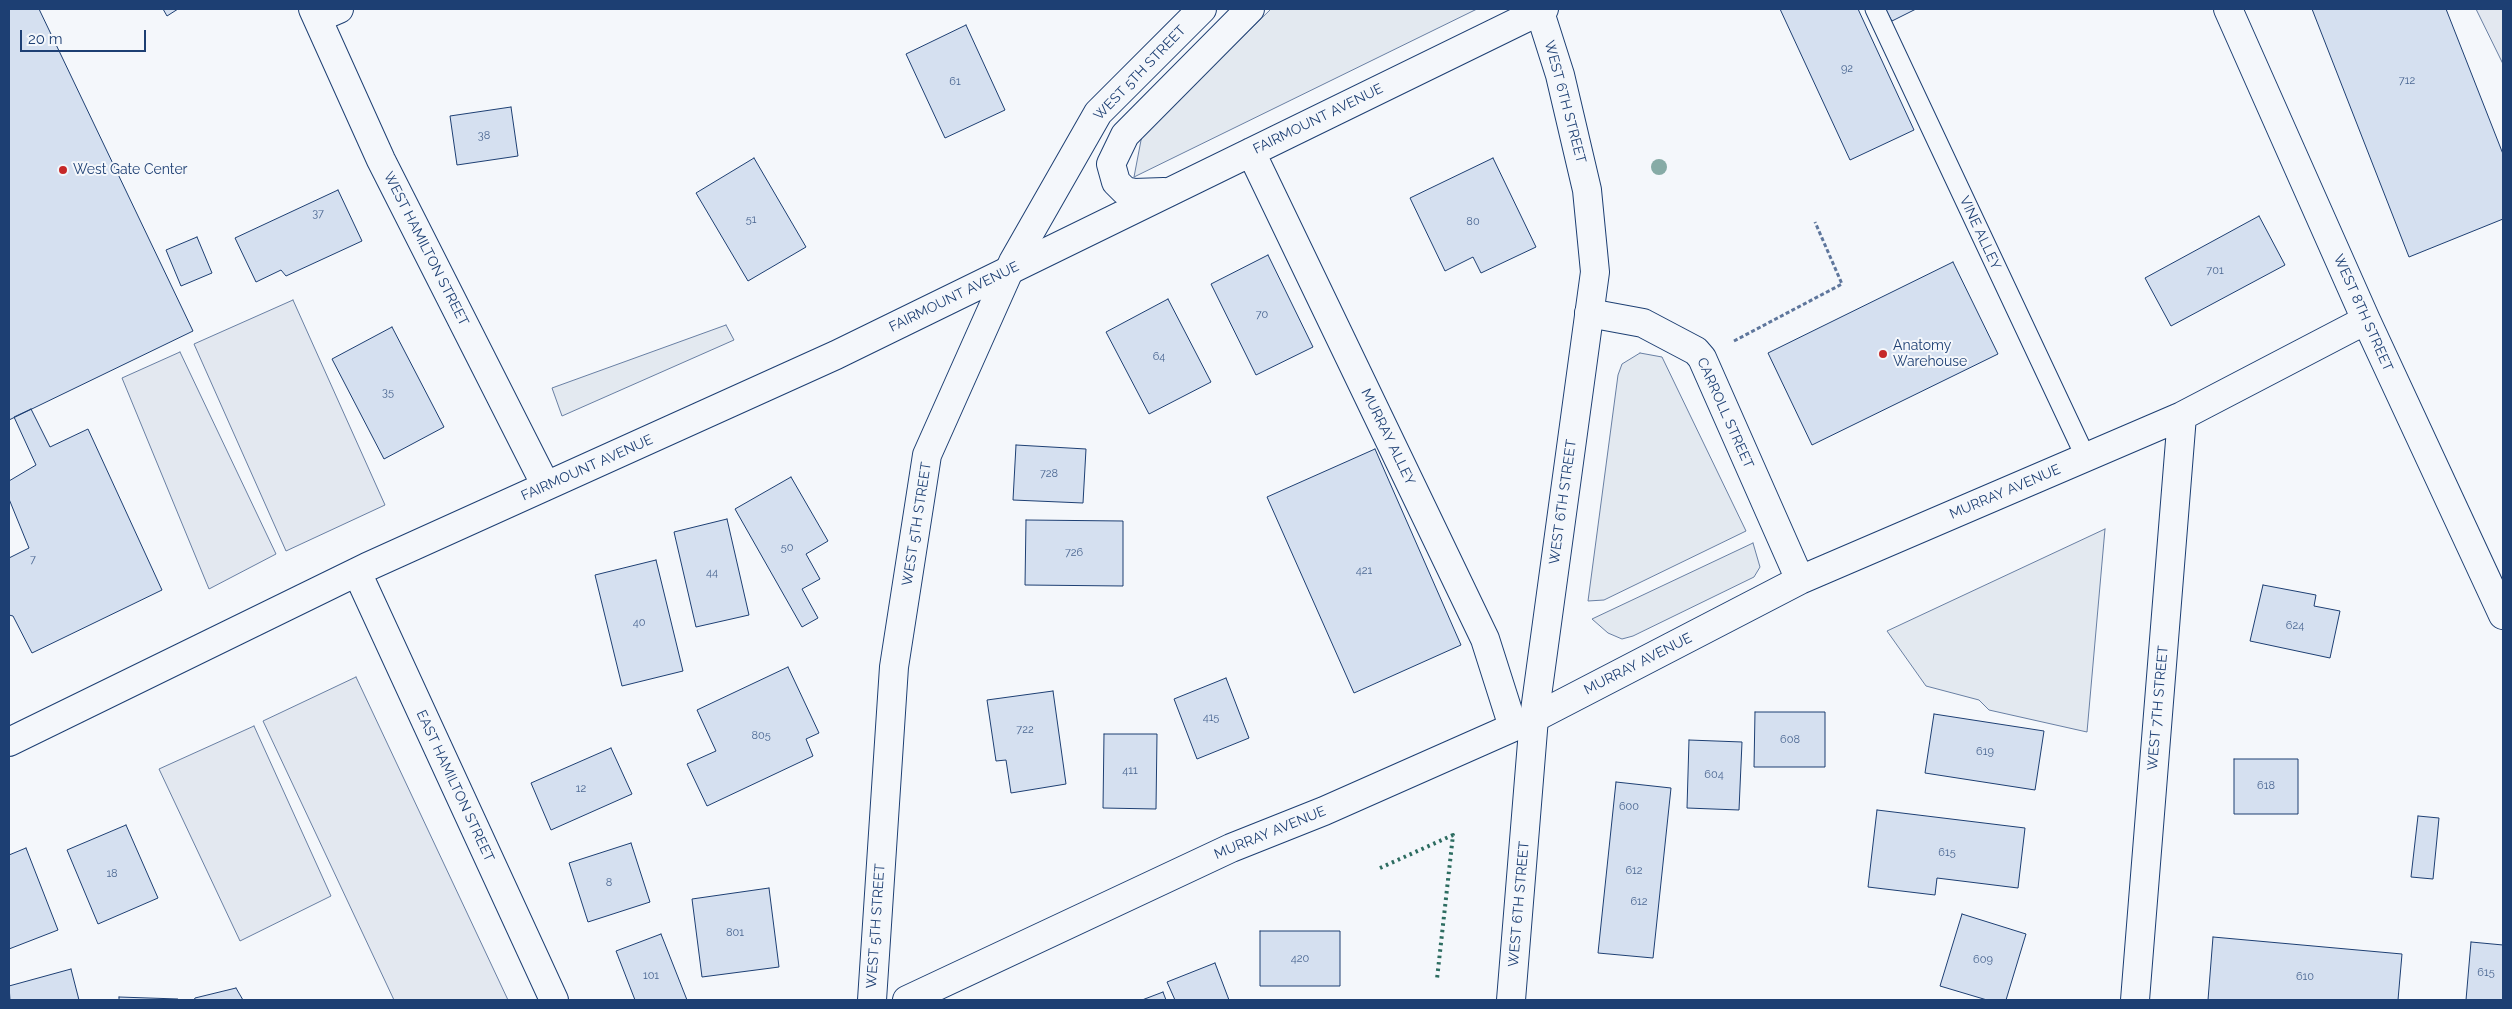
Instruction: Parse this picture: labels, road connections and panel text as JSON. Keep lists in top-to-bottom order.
{
  "streets": {
    "street": [
      "WEST 5TH STREET",
      "WEST 6TH STREET",
      "FAIRMOUNT AVENUE",
      "WEST HAMILTON STREET",
      "WEST 8TH STREET",
      "CARROLL STREET",
      "MURRAY ALLEY",
      "MURRAY AVENUE",
      "WEST 7TH STREET",
      "EAST HAMILTON STREET"
    ],
    "lane": ["VINE ALLEY"]
  },
  "crossings": [
    ["WEST 5TH STREET", "FAIRMOUNT AVENUE"],
    ["WEST 6TH STREET", "FAIRMOUNT AVENUE"],
    ["WEST 6TH STREET", "CARROLL STREET"],
    ["WEST 6TH STREET", "MURRAY ALLEY"],
    ["WEST 6TH STREET", "MURRAY AVENUE"],
    ["FAIRMOUNT AVENUE", "WEST HAMILTON STREET"],
    ["FAIRMOUNT AVENUE", "MURRAY ALLEY"],
    ["FAIRMOUNT AVENUE", "EAST HAMILTON STREET"],
    ["VINE ALLEY", "MURRAY AVENUE"],
    ["WEST 8TH STREET", "MURRAY AVENUE"],
    ["CARROLL STREET", "MURRAY AVENUE"],
    ["MURRAY ALLEY", "MURRAY AVENUE"],
    ["MURRAY AVENUE", "WEST 7TH STREET"]
  ],
  "places": ["West Gate Center", "Anatomy Warehouse"],
  "house_numbers": [
    "92",
    "712",
    "61",
    "38",
    "37",
    "51",
    "80",
    "701",
    "70",
    "64",
    "35",
    "728",
    "50",
    "726",
    "7",
    "421",
    "44",
    "40",
    "624",
    "415",
    "722",
    "805",
    "608",
    "619",
    "411",
    "604",
    "618",
    "12",
    "600",
    "615",
    "612",
    "18",
    "8",
    "612",
    "801",
    "420",
    "609",
    "615",
    "101",
    "610"
  ],
  "scale_bar": "20 m"
}
